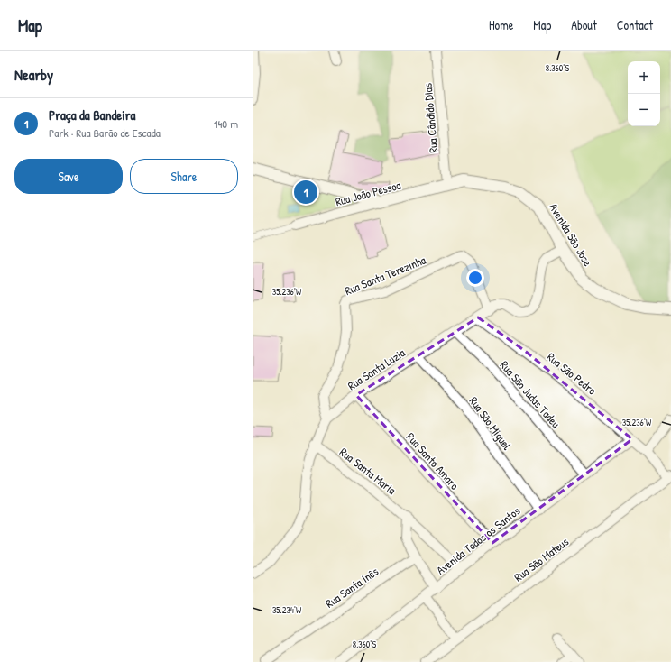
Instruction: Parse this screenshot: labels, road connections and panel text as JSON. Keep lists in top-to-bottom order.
{
  "streets": {
    "street": [
      "Rua Cândido Dias",
      "Rua João Pessoa",
      "Avenida São Jose",
      "Rua Santa Terezinha",
      "Rua Santa Luzia",
      "Rua São Pedro",
      "Rua São Judas Tadeu",
      "Rua São Miguel",
      "Rua Santo Amaro",
      "Rua Santa Maria",
      "Avenida Todos os Santos",
      "Rua São Mateus",
      "Rua Santa Inês"
    ]
  },
  "crossings": [
    ["Rua Cândido Dias", "Rua João Pessoa"],
    ["Rua Cândido Dias", "Avenida São Jose"],
    ["Rua João Pessoa", "Avenida São Jose"],
    ["Avenida São Jose", "Rua Santa Luzia"],
    ["Rua Santa Terezinha", "Rua Santa Luzia"],
    ["Rua Santa Luzia", "Rua São Pedro"],
    ["Rua Santa Luzia", "Rua São Judas Tadeu"],
    ["Rua Santa Luzia", "Rua São Miguel"],
    ["Rua Santa Luzia", "Rua Santo Amaro"],
    ["Rua Santa Luzia", "Rua Santa Maria"],
    ["Rua São Pedro", "Avenida Todos os Santos"],
    ["Rua São Judas Tadeu", "Avenida Todos os Santos"],
    ["Rua São Miguel", "Avenida Todos os Santos"],
    ["Rua Santo Amaro", "Avenida Todos os Santos"],
    ["Rua Santa Maria", "Avenida Todos os Santos"]
  ],
  "page": {
    "header": "Map",
    "nav": [
      "Home",
      "Map",
      "About",
      "Contact"
    ],
    "heading": "Nearby",
    "map_buttons": ["+", "−"],
    "list": [
      {
        "mark": "1",
        "name": "Praça da Bandeira",
        "note": "Park · Rua Barão de Escada",
        "value": "140 m"
      }
    ],
    "buttons": ["Save", "Share"],
    "pins": "1"
  },
  "coordinates": ["8.360°S", "35.236°W", "35.234°W"]
}
